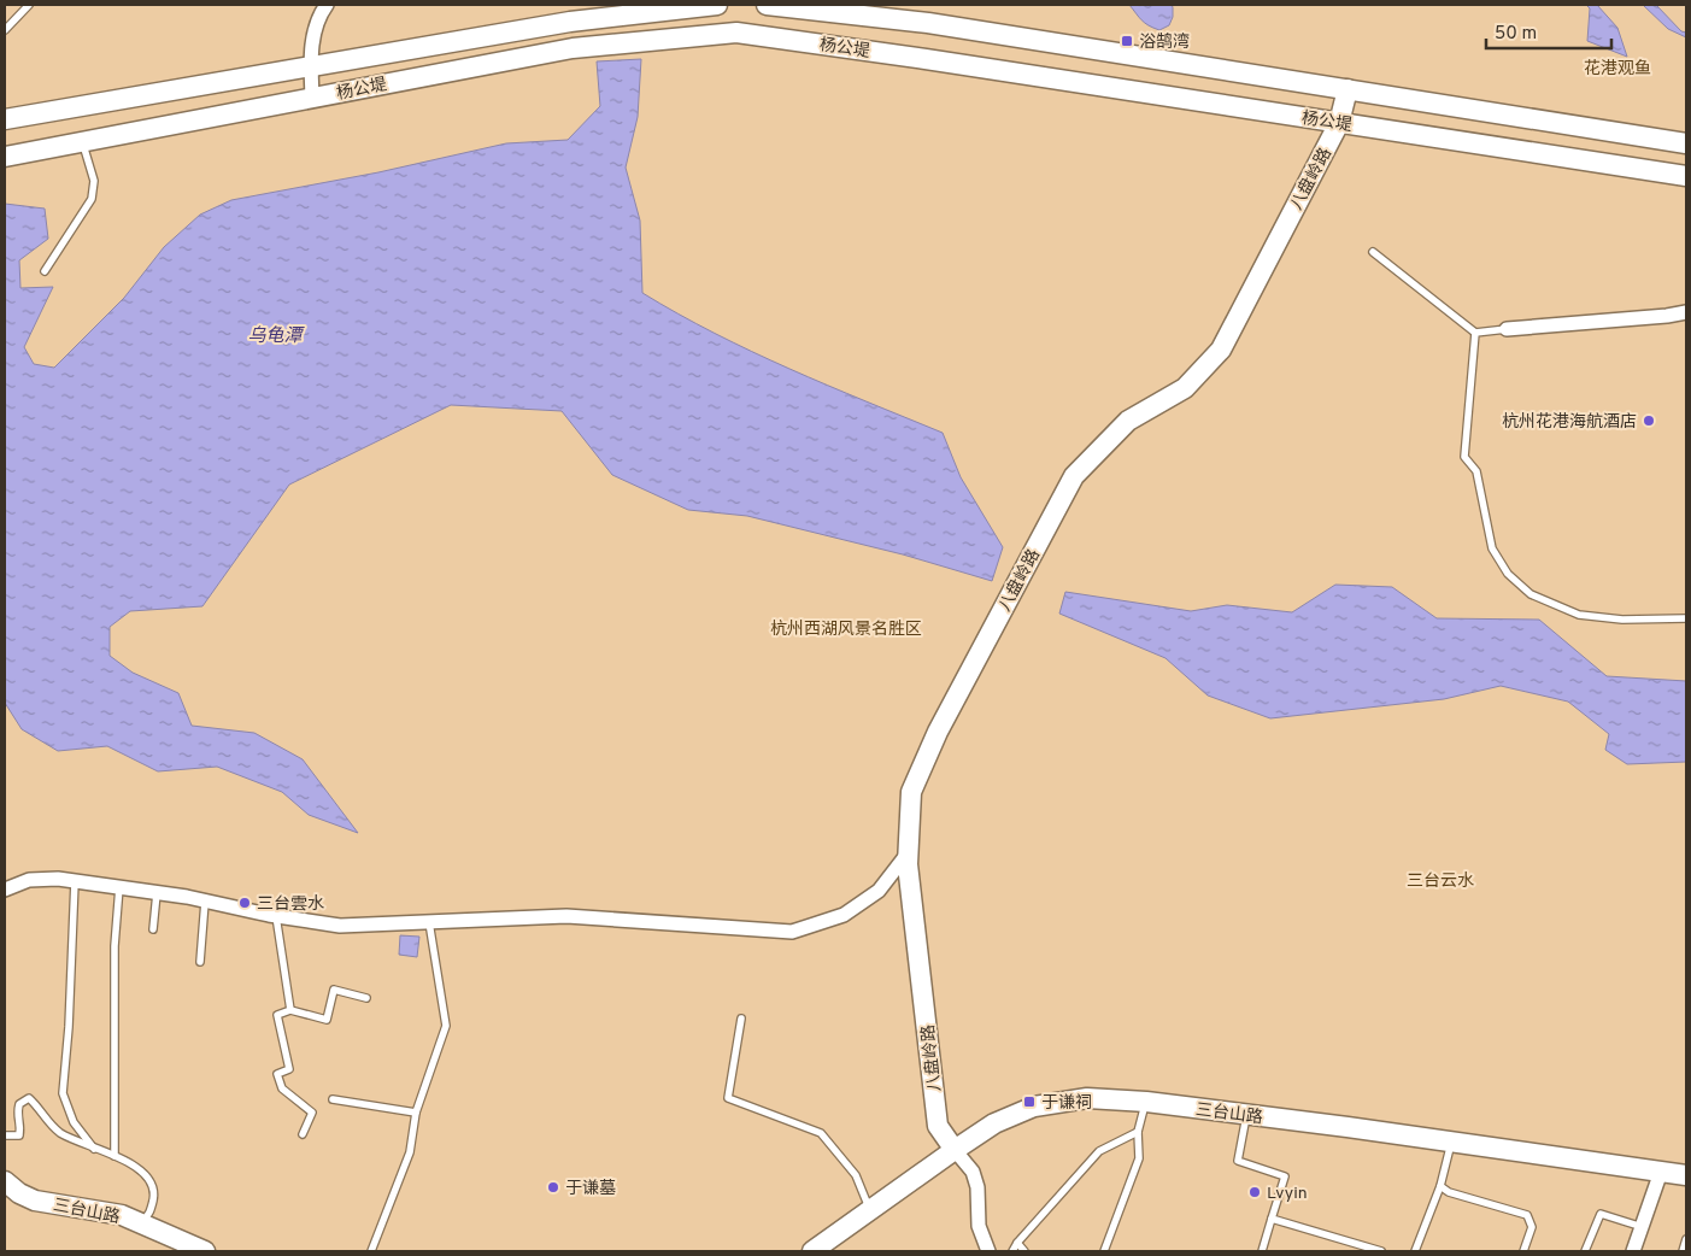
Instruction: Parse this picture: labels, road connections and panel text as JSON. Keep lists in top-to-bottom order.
{
  "streets": {
    "main road": ["杨公堤", "八盘岭路", "三台山路"]
  },
  "crossings": [
    ["杨公堤", "八盘岭路"],
    ["八盘岭路", "三台山路"]
  ],
  "water": ["乌龟潭"],
  "parks": ["花港观鱼", "杭州西湖风景名胜区", "三台云水"],
  "places": {
    "transit": ["浴鹄湾", "于谦祠"],
    "other": [
      "杭州花港海航酒店",
      "三台雲水",
      "于谦墓",
      "Lvyin"
    ]
  },
  "scale_bar": "50 m"
}
